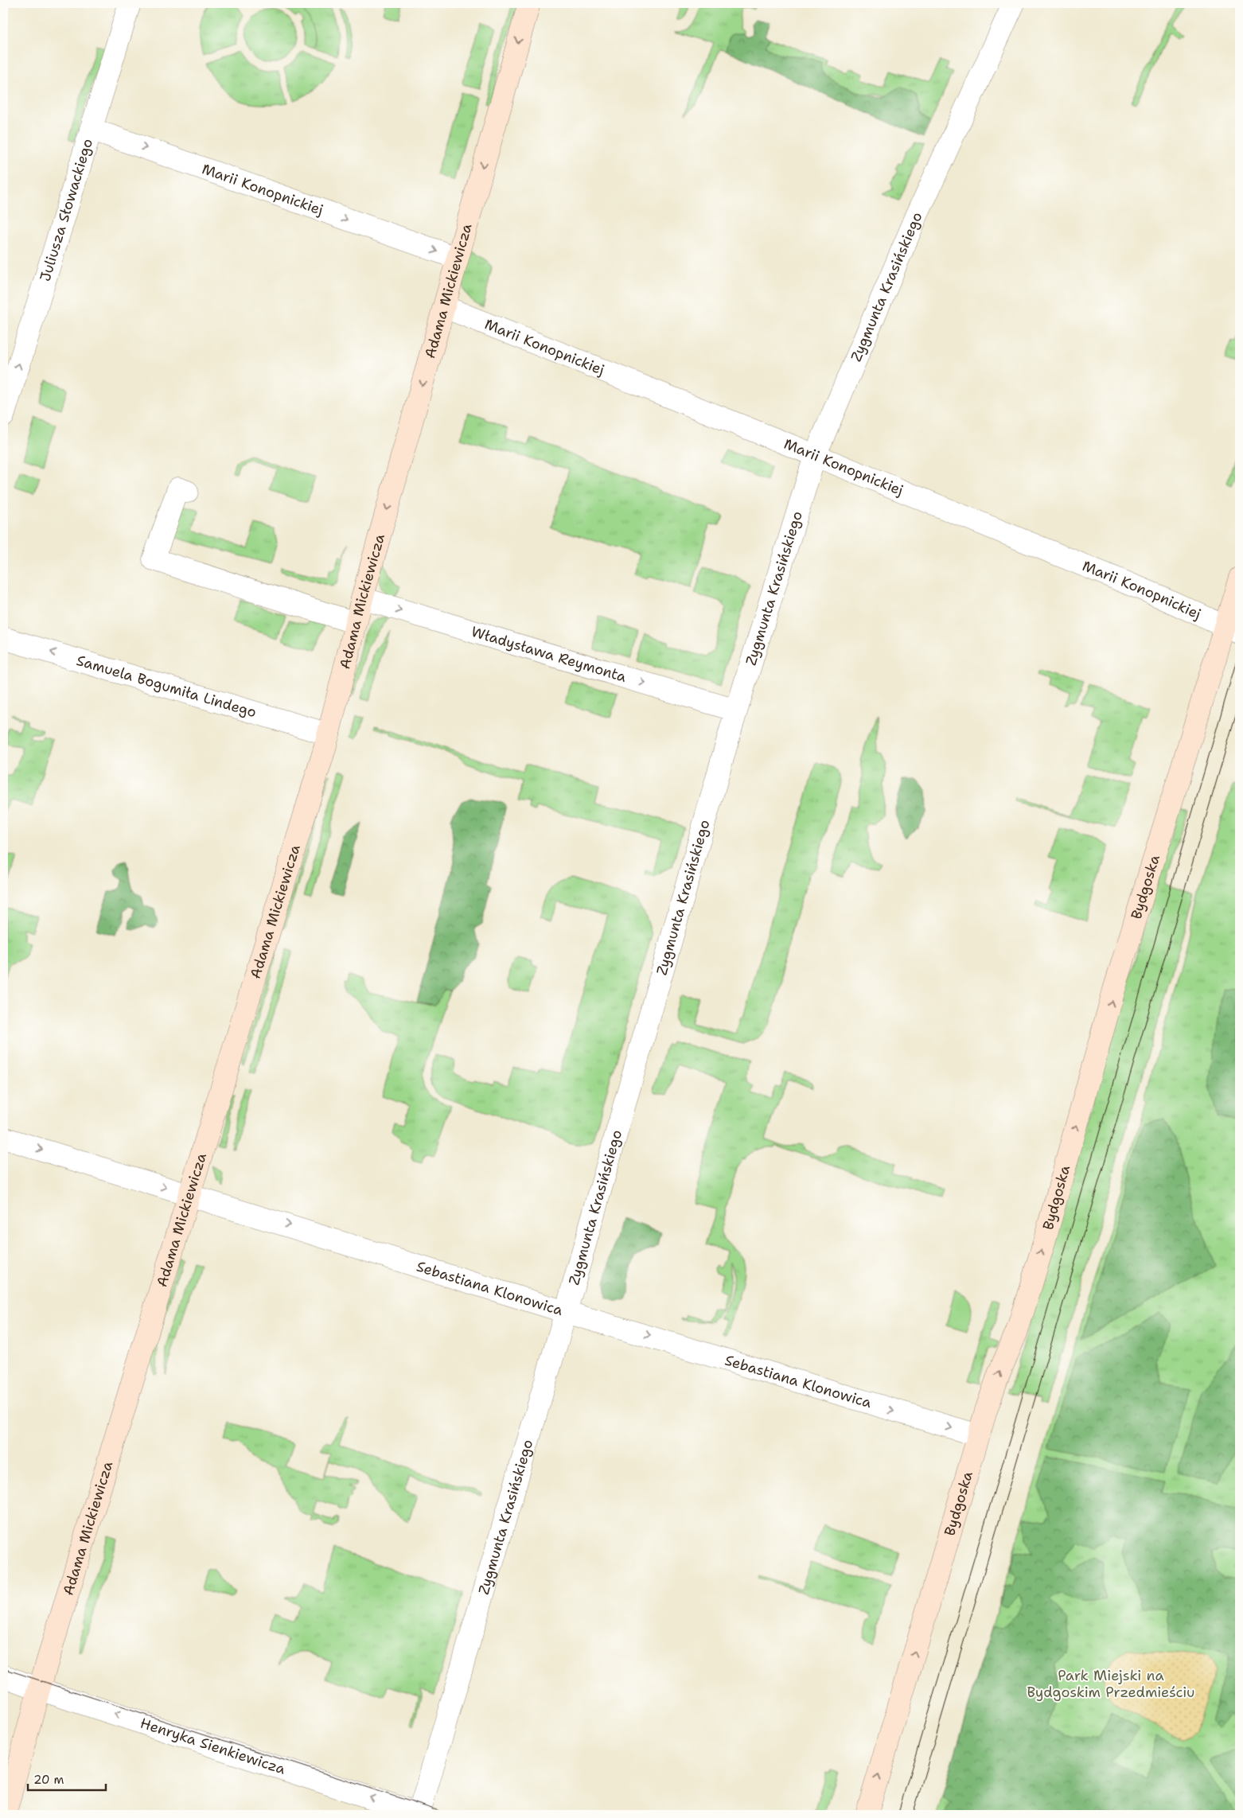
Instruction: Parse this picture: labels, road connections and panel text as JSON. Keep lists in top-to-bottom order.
{
  "streets": {
    "street": [
      "Marii Konopnickiej",
      "Juliusza Słowackiego",
      "Zygmunta Krasińskiego",
      "Adama Mickiewicza",
      "Władysława Reymonta",
      "Samuela Bogumiła Lindego",
      "Bydgoska",
      "Sebastiana Klonowica",
      "Henryka Sienkiewicza"
    ]
  },
  "crossings": [
    ["Marii Konopnickiej", "Juliusza Słowackiego"],
    ["Marii Konopnickiej", "Zygmunta Krasińskiego"],
    ["Marii Konopnickiej", "Adama Mickiewicza"],
    ["Marii Konopnickiej", "Bydgoska"],
    ["Zygmunta Krasińskiego", "Władysława Reymonta"],
    ["Zygmunta Krasińskiego", "Sebastiana Klonowica"],
    ["Zygmunta Krasińskiego", "Henryka Sienkiewicza"],
    ["Adama Mickiewicza", "Władysława Reymonta"],
    ["Adama Mickiewicza", "Samuela Bogumiła Lindego"],
    ["Adama Mickiewicza", "Sebastiana Klonowica"],
    ["Adama Mickiewicza", "Henryka Sienkiewicza"],
    ["Bydgoska", "Sebastiana Klonowica"]
  ],
  "one_way": [
    "Juliusza Słowackiego",
    "Władysława Reymonta",
    "Samuela Bogumiła Lindego",
    "Bydgoska",
    "Sebastiana Klonowica",
    "Henryka Sienkiewicza"
  ],
  "parks": ["Park Miejski na Bydgoskim Przedmieściu"],
  "scale_bar": "20 m"
}
